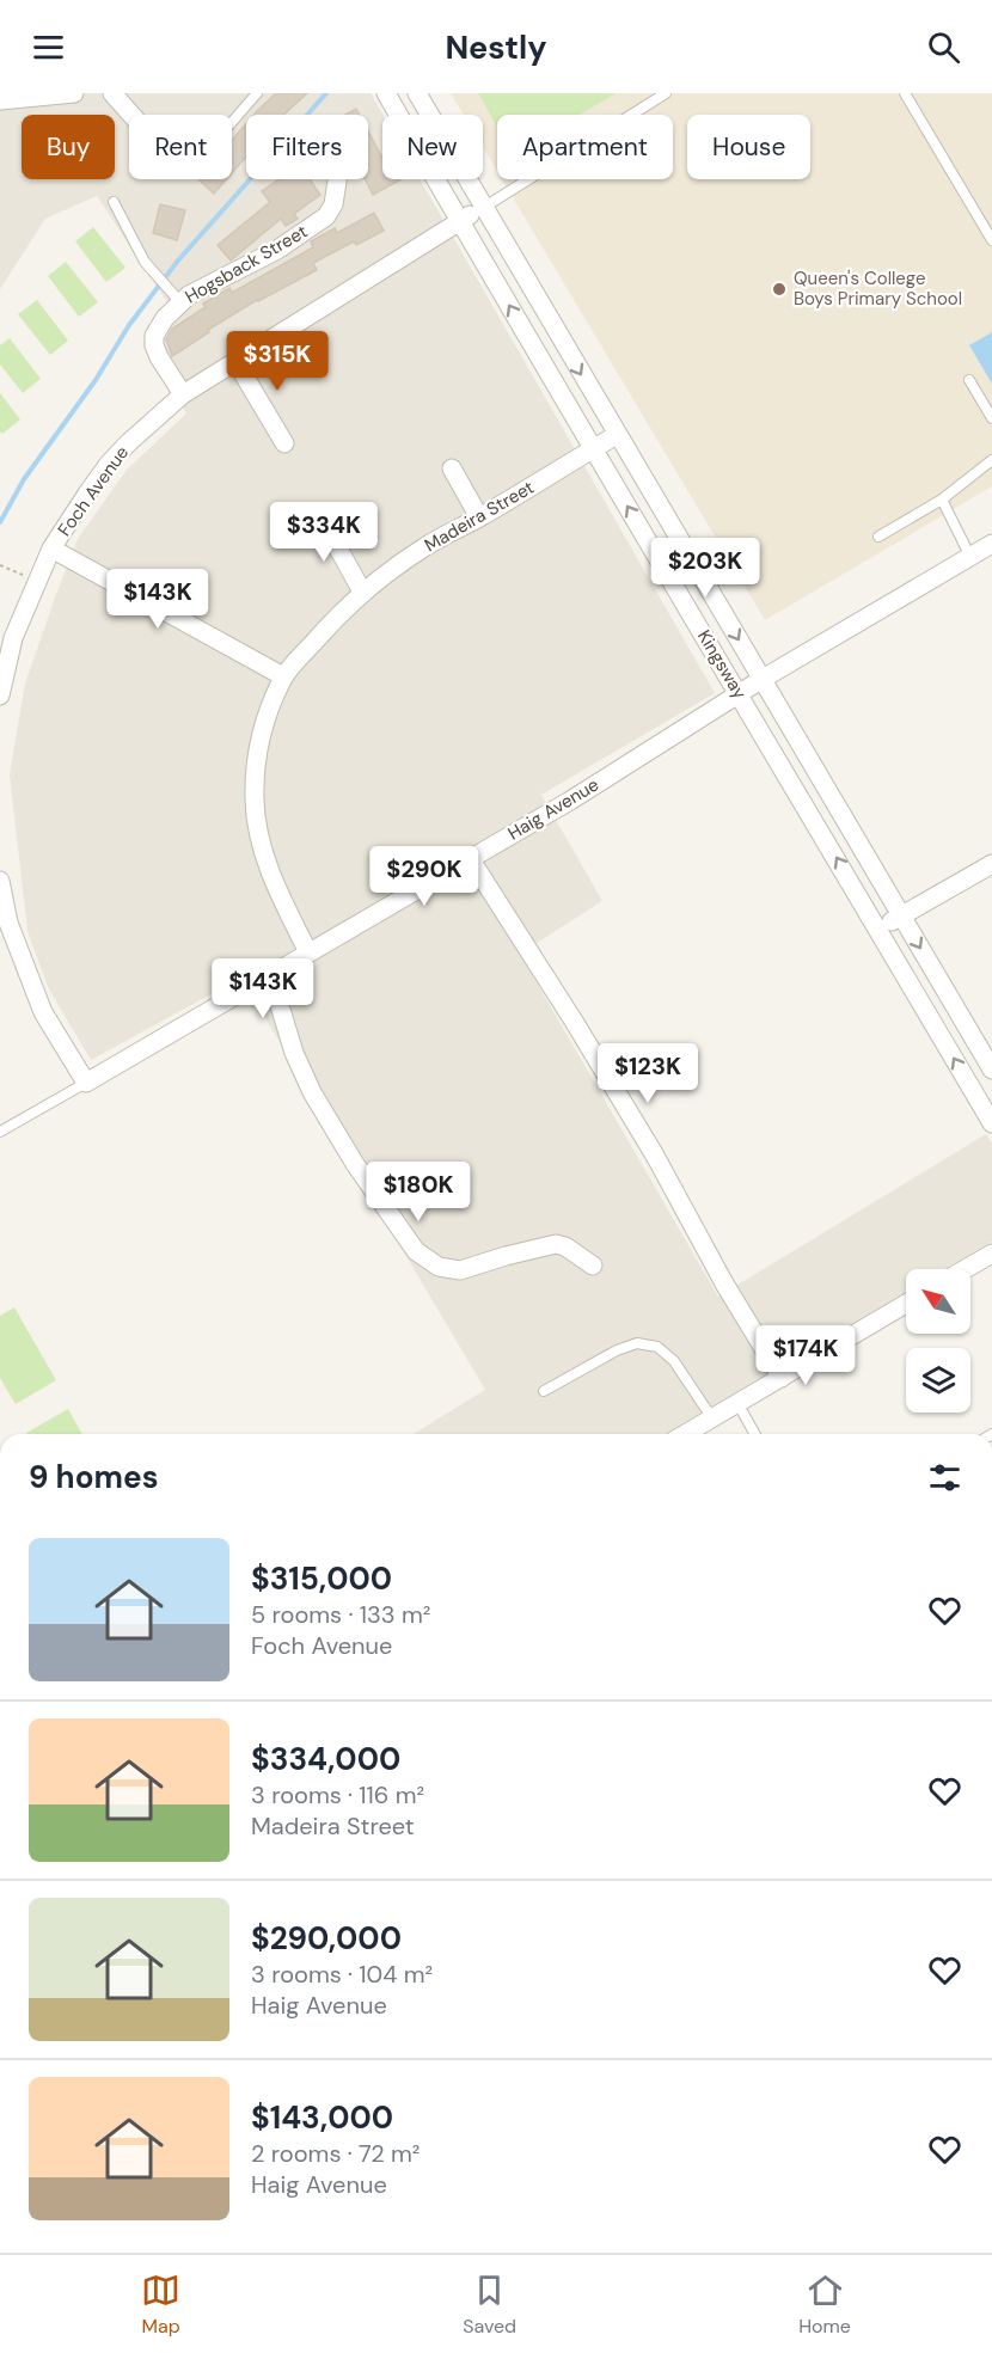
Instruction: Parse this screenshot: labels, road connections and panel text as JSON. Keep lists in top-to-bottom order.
{
  "streets": {
    "street": [
      "Hogsback Street",
      "Foch Avenue",
      "Madeira Street",
      "Kingsway",
      "Haig Avenue"
    ]
  },
  "crossings": [
    ["Hogsback Street", "Foch Avenue"],
    ["Foch Avenue", "Kingsway"],
    ["Madeira Street", "Kingsway"],
    ["Madeira Street", "Haig Avenue"],
    ["Kingsway", "Haig Avenue"]
  ],
  "places": ["Queen's College Boys Primary School"],
  "north": "top left",
  "page": {
    "header": "Nestly",
    "chip": [
      "Buy",
      "Rent",
      "Filters",
      "New",
      "Apartment",
      "House"
    ],
    "price": [
      "$315K",
      "$334K",
      "$203K",
      "$143K",
      "$290K",
      "$143K",
      "$123K",
      "$180K",
      "$174K"
    ],
    "heading": "9 homes",
    "list": [
      {
        "name": "$315,000",
        "note": "5 rooms · 133 m² · Foch Avenue"
      },
      {
        "name": "$334,000",
        "note": "3 rooms · 116 m² · Madeira Street"
      },
      {
        "name": "$290,000",
        "note": "3 rooms · 104 m² · Haig Avenue"
      },
      {
        "name": "$143,000",
        "note": "2 rooms · 72 m² · Haig Avenue"
      }
    ],
    "tabs": ["Map", "Saved", "Home"]
  }
}
